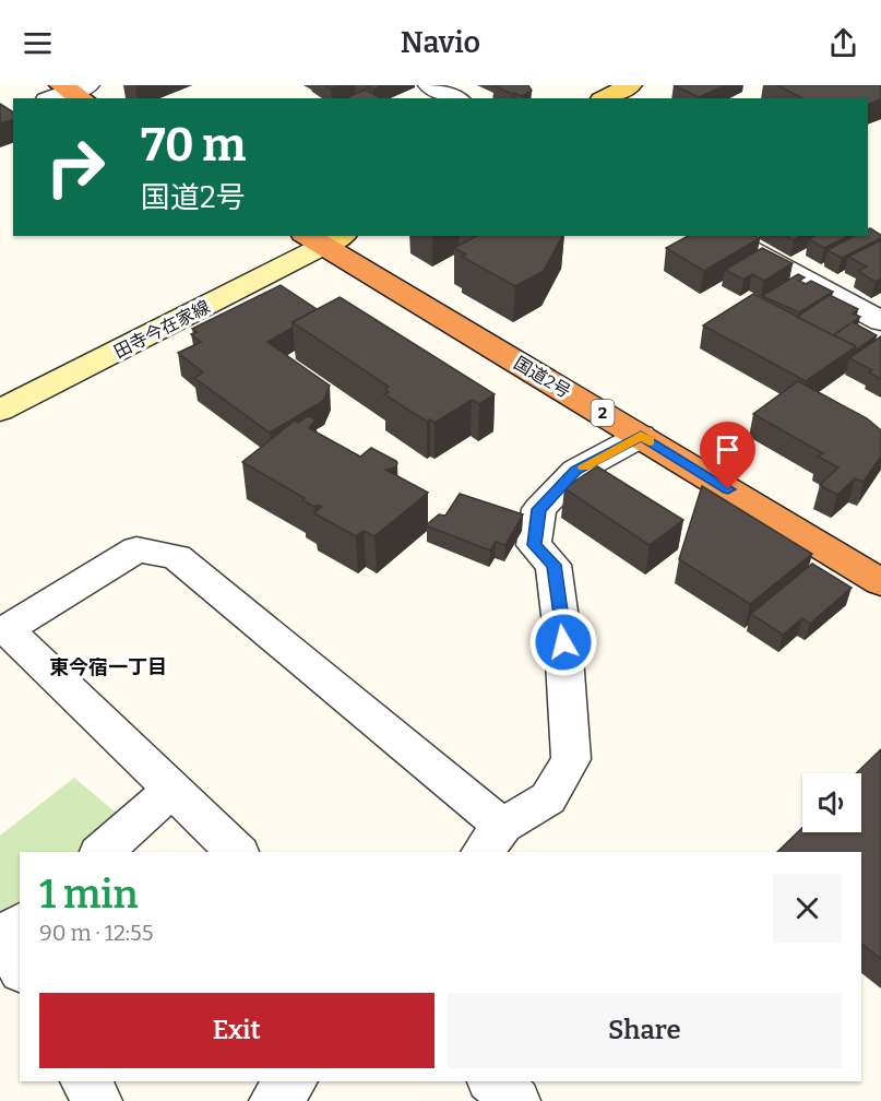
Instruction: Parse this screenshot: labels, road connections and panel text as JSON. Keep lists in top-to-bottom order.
{
  "streets": {
    "highway": ["国道2号", "2"],
    "main road": ["田寺今在家線"]
  },
  "crossings": [
    ["田寺今在家線", "国道2号"]
  ],
  "districts": ["東今宿一丁目"],
  "page": {
    "header": "Navio",
    "turn": ["70 m", "国道2号"],
    "heading": ["1 min", "90 m · 12:55"],
    "buttons": ["Exit", "Share"]
  }
}
